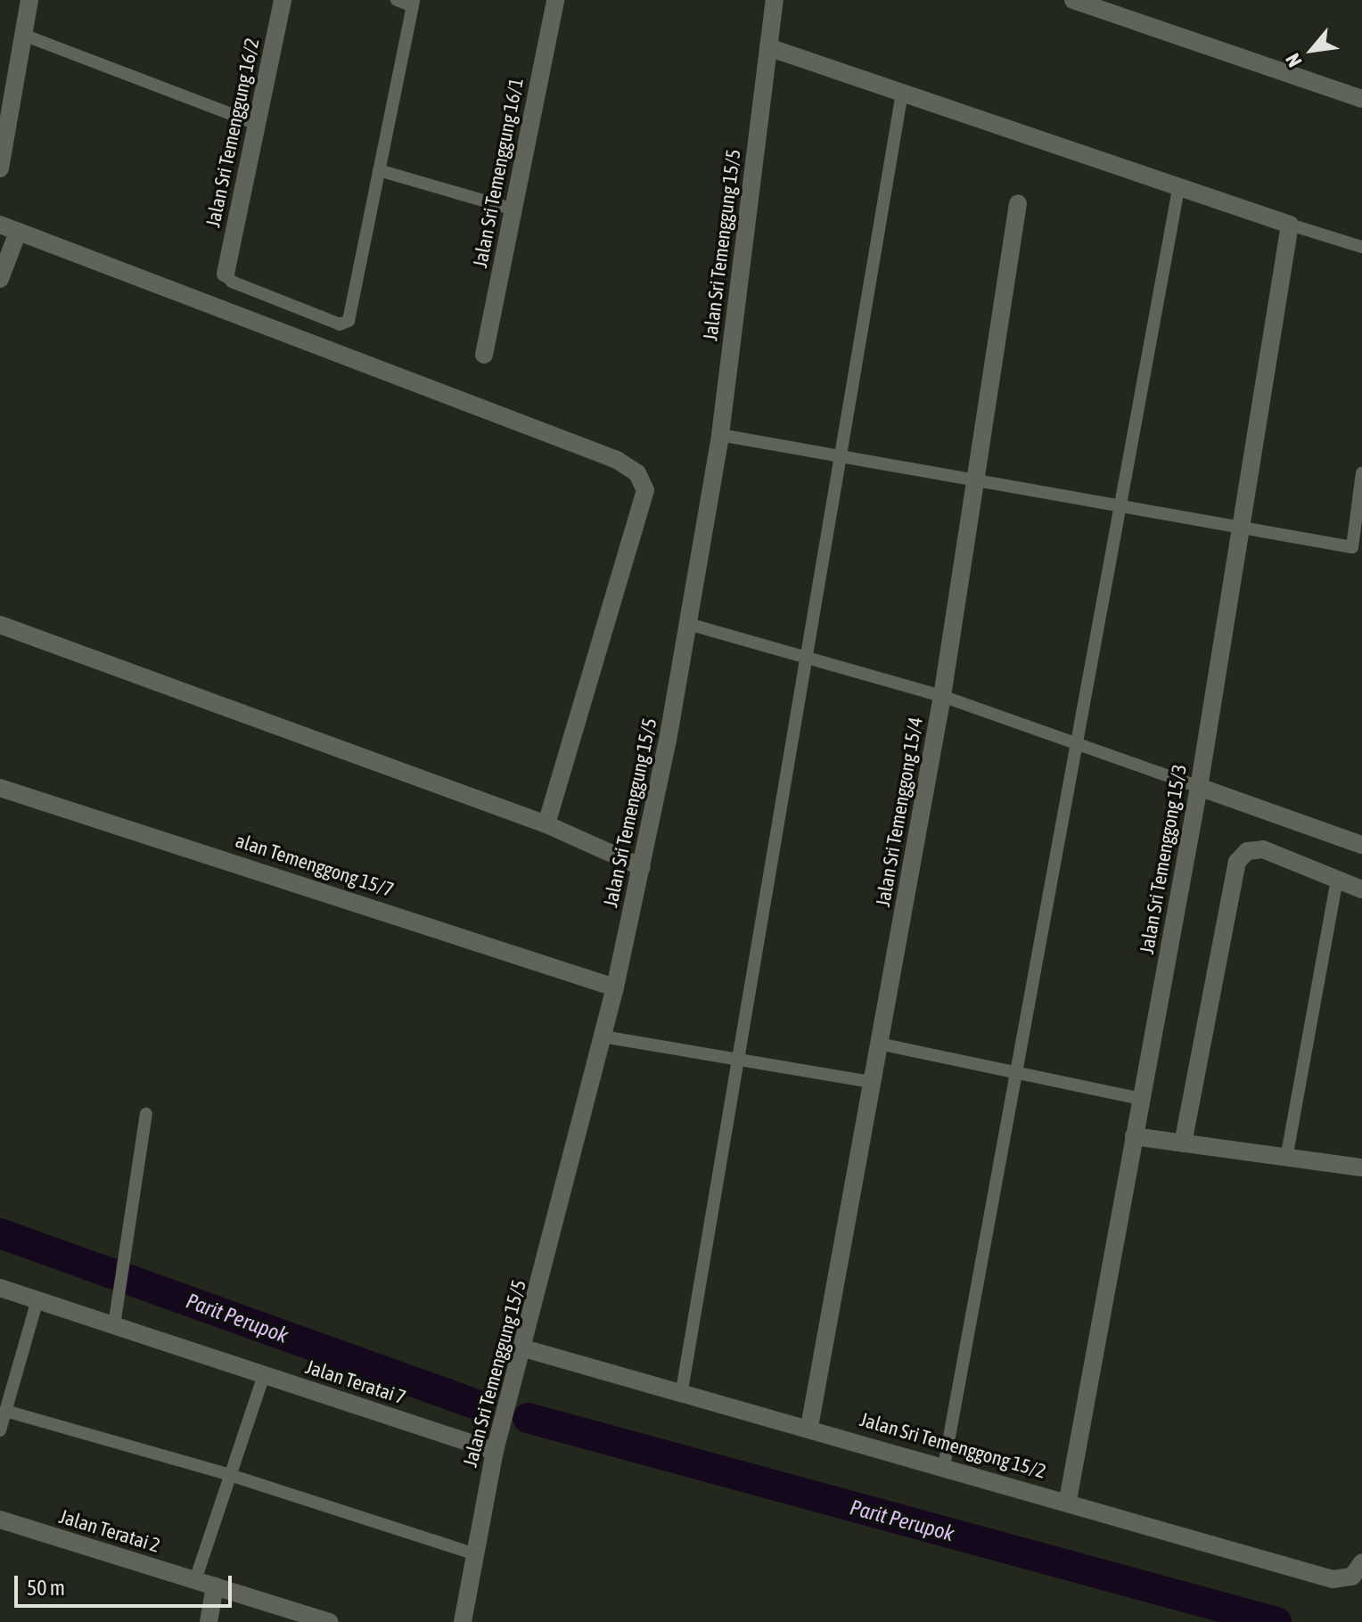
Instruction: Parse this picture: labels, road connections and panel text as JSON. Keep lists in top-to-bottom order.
{
  "streets": {
    "street": [
      "Jalan Sri Temenggung 16/2",
      "Jalan Sri Temenggung 16/1",
      "Jalan Sri Temenggung 15/5",
      "Jalan Sri Temenggong 15/4",
      "Jalan Sri Temenggong 15/3",
      "alan Temenggong 15/7",
      "Jalan Teratai 7",
      "Jalan Sri Temenggong 15/2",
      "Jalan Teratai 2"
    ]
  },
  "crossings": [
    ["Jalan Sri Temenggung 15/5", "alan Temenggong 15/7"],
    ["Jalan Sri Temenggung 15/5", "Jalan Teratai 7"],
    ["Jalan Sri Temenggung 15/5", "Jalan Sri Temenggong 15/2"],
    ["Jalan Sri Temenggong 15/4", "Jalan Sri Temenggong 15/2"],
    ["Jalan Sri Temenggong 15/3", "Jalan Sri Temenggong 15/2"]
  ],
  "water": ["Parit Perupok"],
  "scale_bar": "50 m",
  "north": "bottom left"
}
